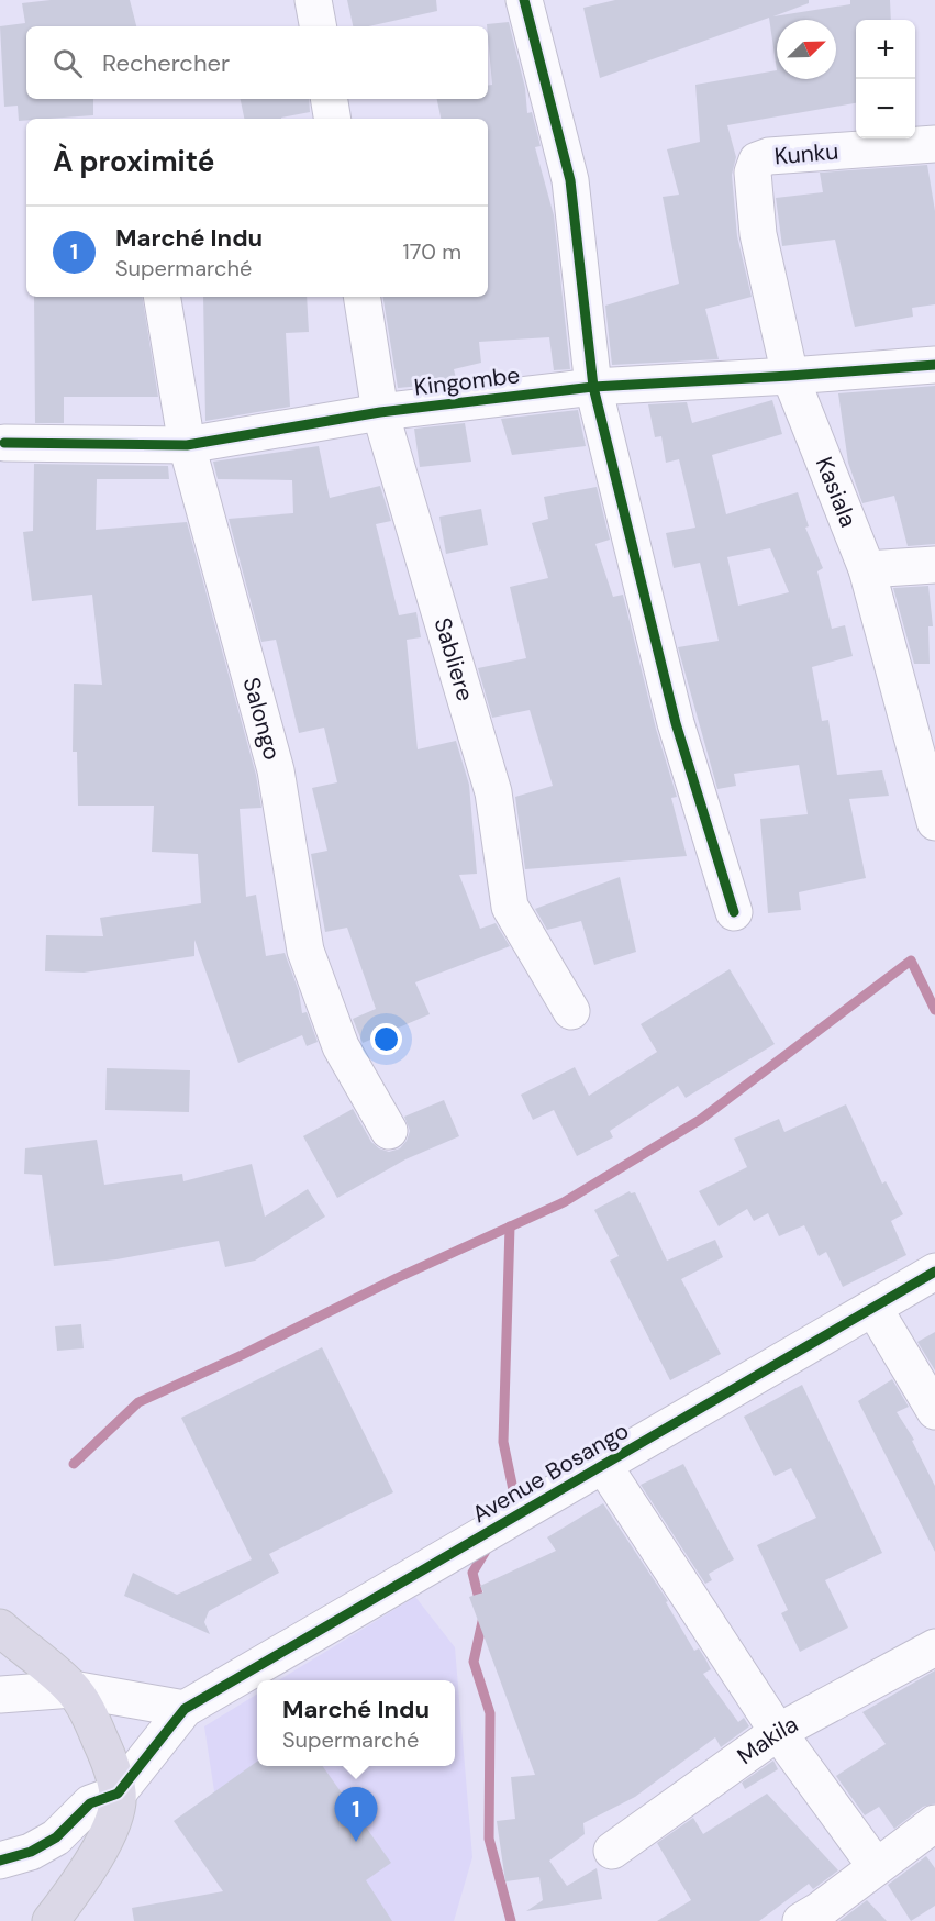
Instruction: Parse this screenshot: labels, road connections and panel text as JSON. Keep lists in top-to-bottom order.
{
  "streets": {
    "street": [
      "Kunku",
      "Kingombe",
      "Kasiala",
      "Sabliere",
      "Salongo",
      "Avenue Bosango",
      "Makila"
    ]
  },
  "crossings": [
    ["Kunku", "Kasiala"],
    ["Kingombe", "Kasiala"],
    ["Kingombe", "Sabliere"],
    ["Kingombe", "Salongo"]
  ],
  "north": "top right",
  "page": {
    "map_buttons": ["+", "−"],
    "search": "Rechercher",
    "heading": "À proximité",
    "list": [
      {
        "mark": "1",
        "name": "Marché Indu",
        "note": "Supermarché",
        "value": "170 m"
      }
    ],
    "popup": ["Marché Indu", "Supermarché"],
    "pins": "1"
  }
}
